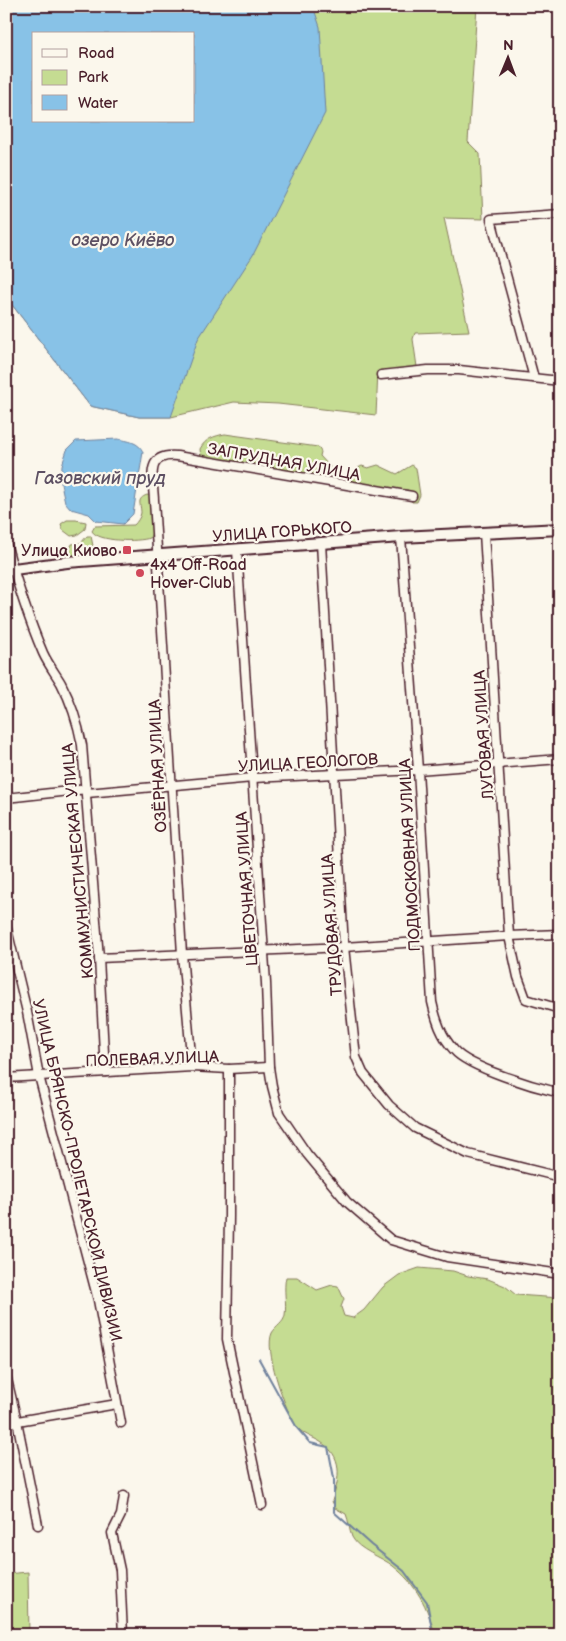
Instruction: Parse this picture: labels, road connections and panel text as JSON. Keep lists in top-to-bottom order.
{
  "streets": {
    "street": [
      "ЗАПРУДНАЯ УЛИЦА",
      "УЛИЦА ГОРЬКОГО",
      "ЛУГОВАЯ УЛИЦА",
      "УЛИЦА ГЕОЛОГОВ",
      "ОЗЁРНАЯ УЛИЦА",
      "ПОДМОСКОВНАЯ УЛИЦА",
      "КОММУНИСТИЧЕСКАЯ УЛИЦА",
      "ЦВЕТОЧНАЯ УЛИЦА",
      "ТРУДОВАЯ УЛИЦА",
      "ПОЛЕВАЯ УЛИЦА",
      "УЛИЦА БРЯНСКО-ПРОЛЕТАРСКОЙ ДИВИЗИИ"
    ]
  },
  "crossings": [
    ["ЗАПРУДНАЯ УЛИЦА", "ОЗЁРНАЯ УЛИЦА"],
    ["УЛИЦА ГОРЬКОГО", "ЛУГОВАЯ УЛИЦА"],
    ["УЛИЦА ГОРЬКОГО", "ОЗЁРНАЯ УЛИЦА"],
    ["УЛИЦА ГОРЬКОГО", "ПОДМОСКОВНАЯ УЛИЦА"],
    ["УЛИЦА ГОРЬКОГО", "КОММУНИСТИЧЕСКАЯ УЛИЦА"],
    ["УЛИЦА ГОРЬКОГО", "ЦВЕТОЧНАЯ УЛИЦА"],
    ["УЛИЦА ГОРЬКОГО", "ТРУДОВАЯ УЛИЦА"],
    ["ЛУГОВАЯ УЛИЦА", "УЛИЦА ГЕОЛОГОВ"],
    ["УЛИЦА ГЕОЛОГОВ", "ОЗЁРНАЯ УЛИЦА"],
    ["УЛИЦА ГЕОЛОГОВ", "ПОДМОСКОВНАЯ УЛИЦА"],
    ["УЛИЦА ГЕОЛОГОВ", "КОММУНИСТИЧЕСКАЯ УЛИЦА"],
    ["УЛИЦА ГЕОЛОГОВ", "ЦВЕТОЧНАЯ УЛИЦА"],
    ["УЛИЦА ГЕОЛОГОВ", "ТРУДОВАЯ УЛИЦА"],
    ["ОЗЁРНАЯ УЛИЦА", "ПОЛЕВАЯ УЛИЦА"],
    ["КОММУНИСТИЧЕСКАЯ УЛИЦА", "ПОЛЕВАЯ УЛИЦА"],
    ["ЦВЕТОЧНАЯ УЛИЦА", "ПОЛЕВАЯ УЛИЦА"],
    ["ПОЛЕВАЯ УЛИЦА", "УЛИЦА БРЯНСКО-ПРОЛЕТАРСКОЙ ДИВИЗИИ"]
  ],
  "water": ["озеро Киёво", "Газовский пруд"],
  "places": {
    "transit": ["Улица Киово"],
    "other": ["4x4 Off-Road Hover-Club"]
  },
  "legend": ["Road", "Park", "Water"],
  "north": "top"
}
